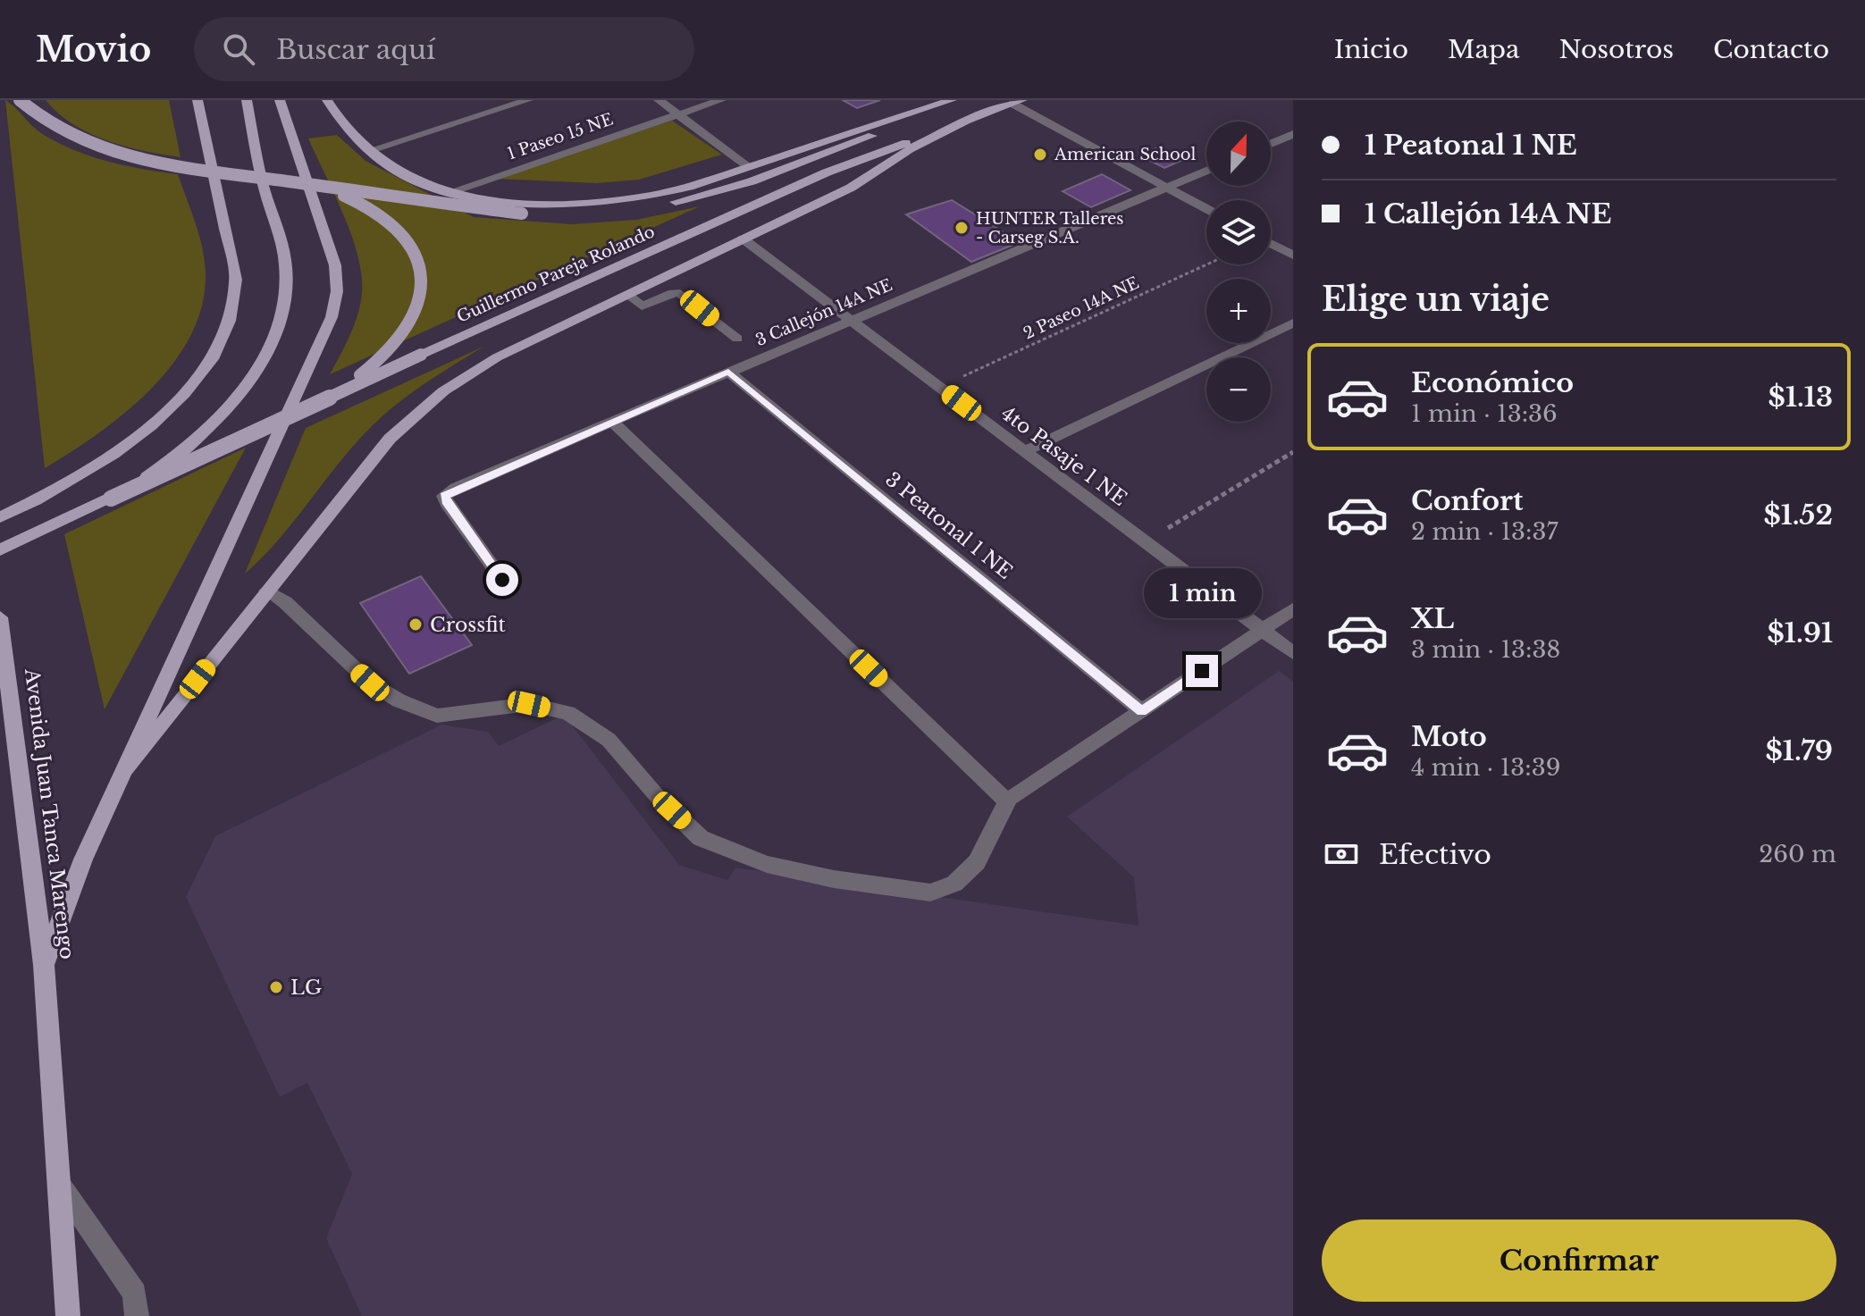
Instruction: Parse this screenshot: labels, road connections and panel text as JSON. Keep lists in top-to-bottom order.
{
  "streets": {
    "main road": ["Guillermo Pareja Rolando", "Avenida Juan Tanca Marengo"],
    "street": [
      "1 Paseo 15 NE",
      "3 Callejón 14A NE",
      "4to Pasaje 1 NE",
      "3 Peatonal 1 NE"
    ],
    "path": ["2 Paseo 14A NE"]
  },
  "crossings": [
    ["2 Paseo 14A NE", "4to Pasaje 1 NE"],
    ["3 Callejón 14A NE", "4to Pasaje 1 NE"],
    ["3 Callejón 14A NE", "3 Peatonal 1 NE"]
  ],
  "places": [
    "American School",
    "HUNTER Talleres - Carseg S.A.",
    "Crossfit",
    "LG"
  ],
  "north": "top",
  "page": {
    "header": "Movio",
    "search": "Buscar aquí",
    "nav": [
      "Inicio",
      "Mapa",
      "Nosotros",
      "Contacto"
    ],
    "banner": ["1 Peatonal 1 NE", "1 Callejón 14A NE"],
    "map_buttons": ["+", "−"],
    "heading": "Elige un viaje",
    "list": [
      {
        "name": "Económico",
        "note": "1 min · 13:36",
        "value": "$1.13"
      },
      {
        "name": "Confort",
        "note": "2 min · 13:37",
        "value": "$1.52"
      },
      {
        "name": "XL",
        "note": "3 min · 13:38",
        "value": "$1.91"
      },
      {
        "name": "Moto",
        "note": "4 min · 13:39",
        "value": "$1.79"
      }
    ],
    "bubble": "1 min",
    "pay": ["Efectivo", "260 m"],
    "buttons": "Confirmar"
  }
}
